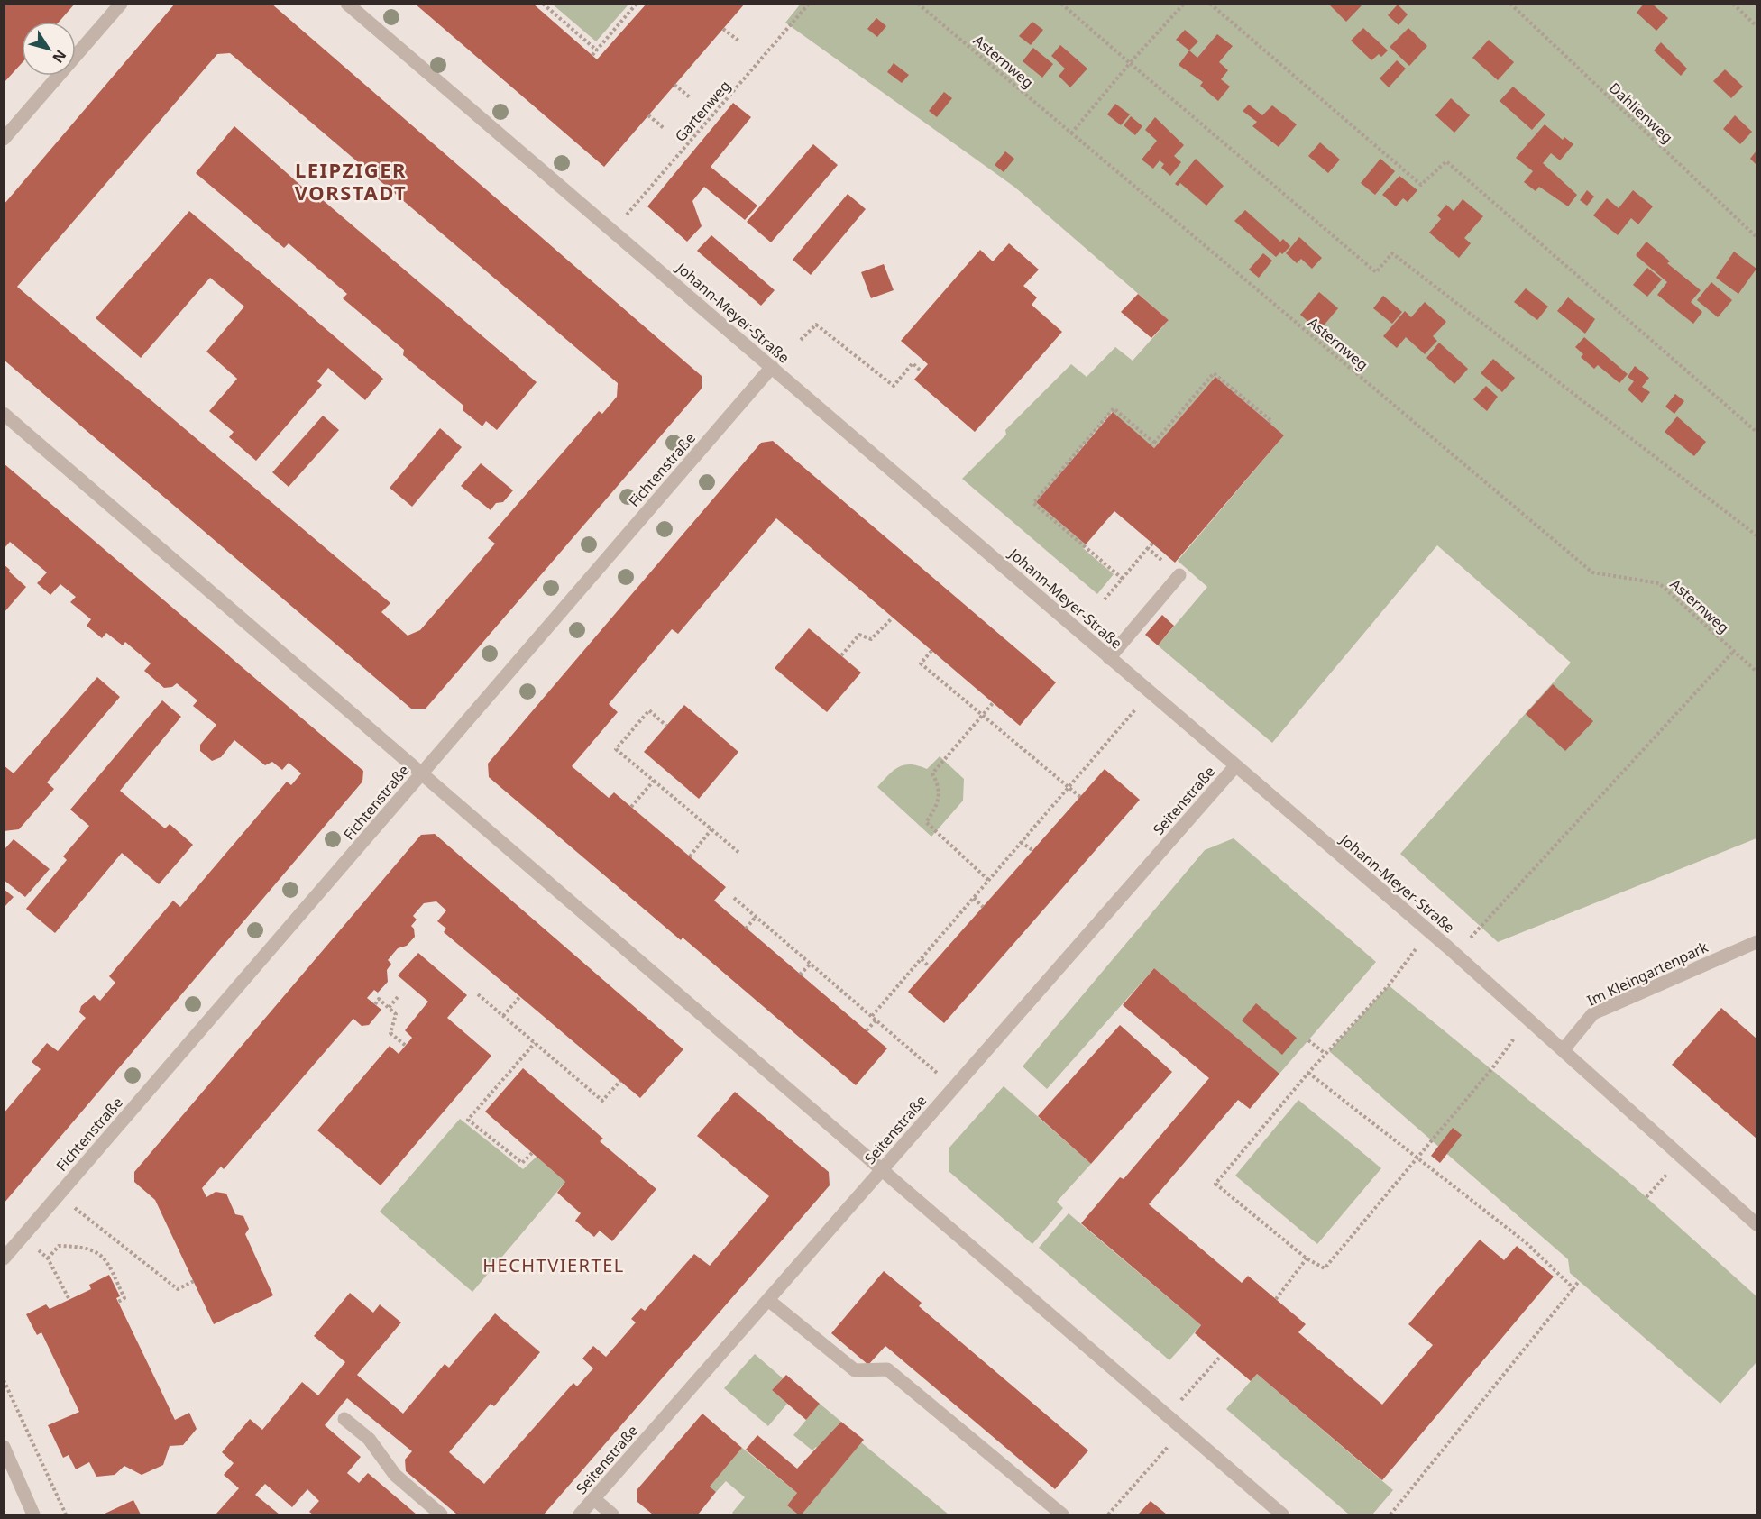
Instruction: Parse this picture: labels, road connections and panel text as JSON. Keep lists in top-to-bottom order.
{
  "streets": {
    "street": [
      "Johann-Meyer-Straße",
      "Fichtenstraße",
      "Seitenstraße",
      "Im Kleingartenpark"
    ],
    "path": ["Asternweg", "Gartenweg", "Dahlienweg"]
  },
  "crossings": [
    ["Gartenweg", "Johann-Meyer-Straße"],
    ["Johann-Meyer-Straße", "Fichtenstraße"],
    ["Johann-Meyer-Straße", "Seitenstraße"],
    ["Johann-Meyer-Straße", "Im Kleingartenpark"]
  ],
  "districts": ["LEIPZIGER VORSTADT", "HECHTVIERTEL"],
  "north": "bottom right"
}
